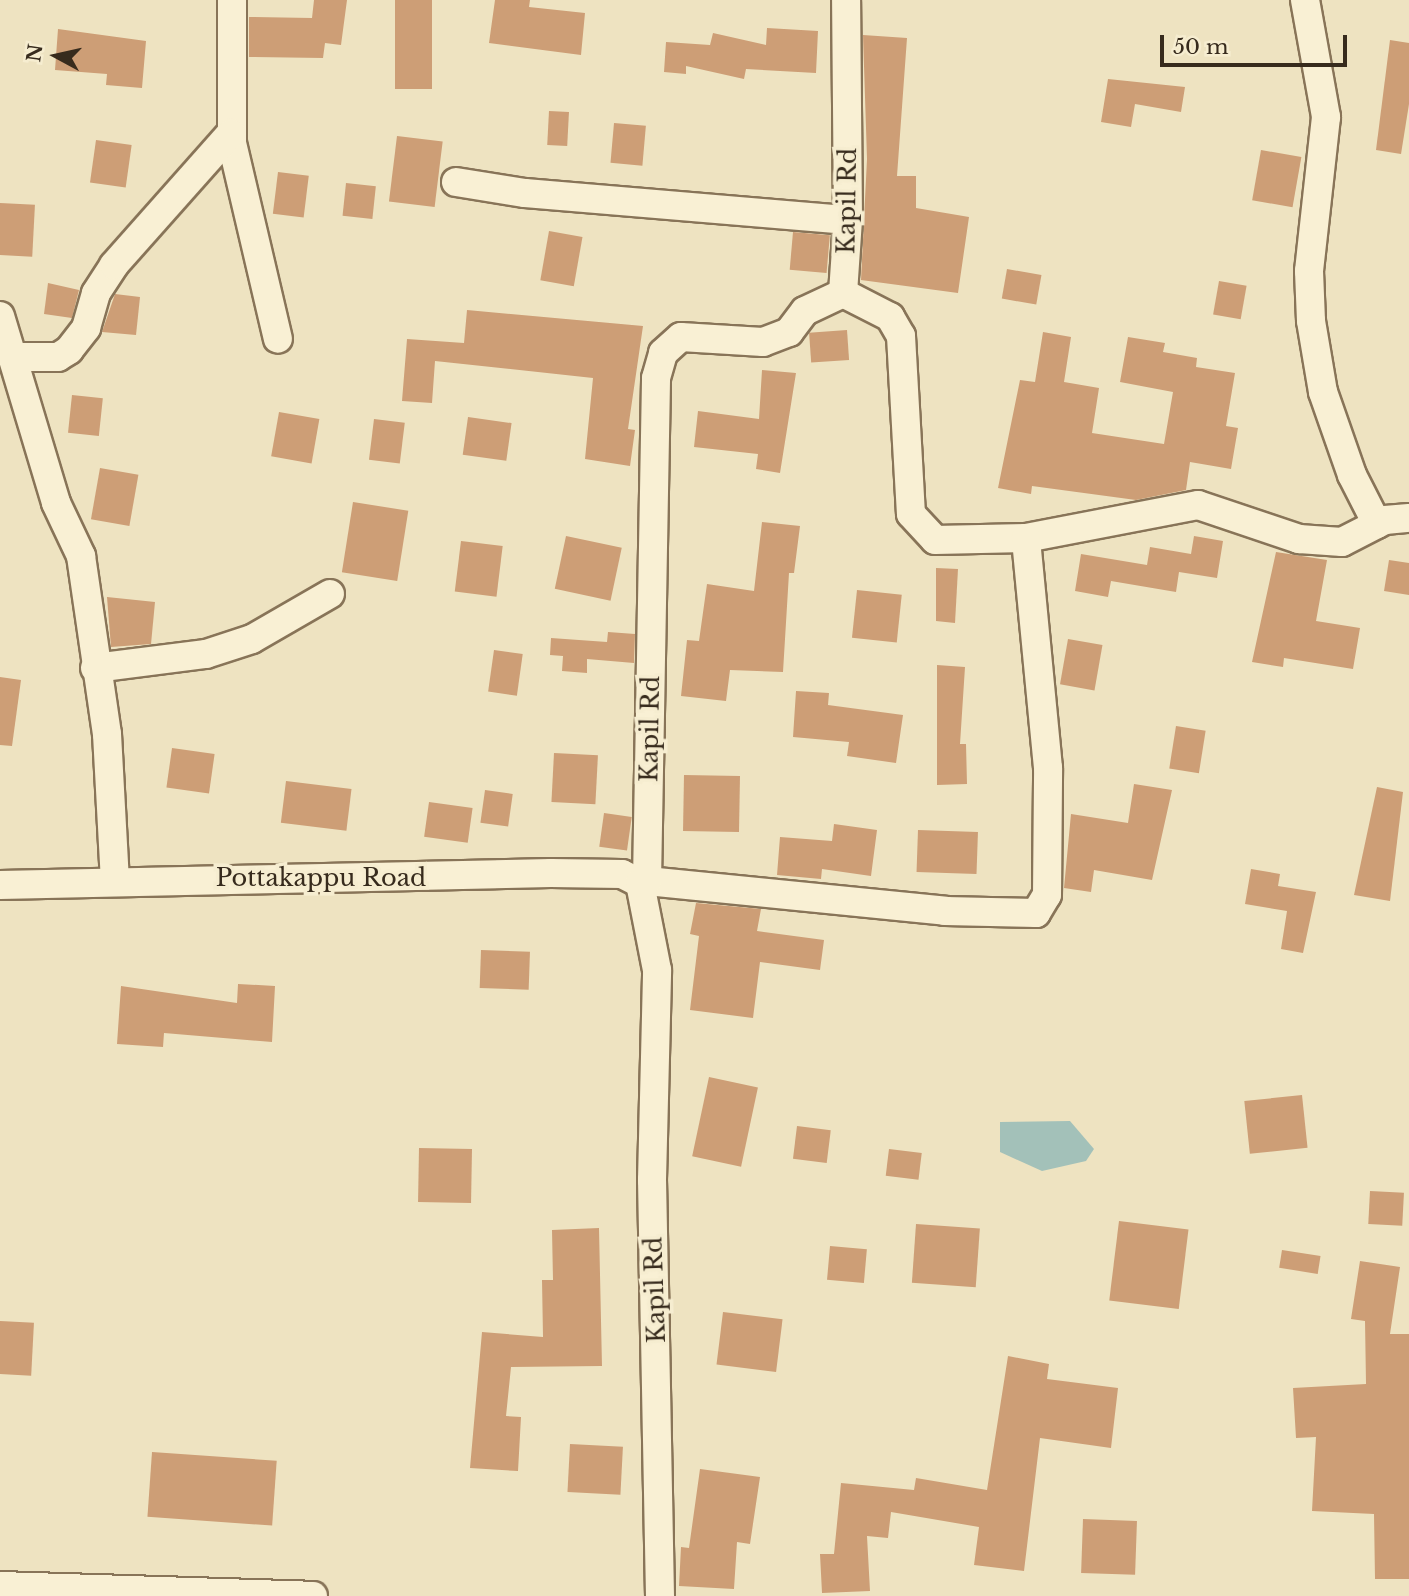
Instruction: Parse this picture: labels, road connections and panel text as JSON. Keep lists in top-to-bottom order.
{
  "streets": {
    "street": ["Kapil Rd", "Pottakappu Road"]
  },
  "crossings": [
    ["Kapil Rd", "Pottakappu Road"]
  ],
  "scale_bar": "50 m",
  "north": "left"
}
